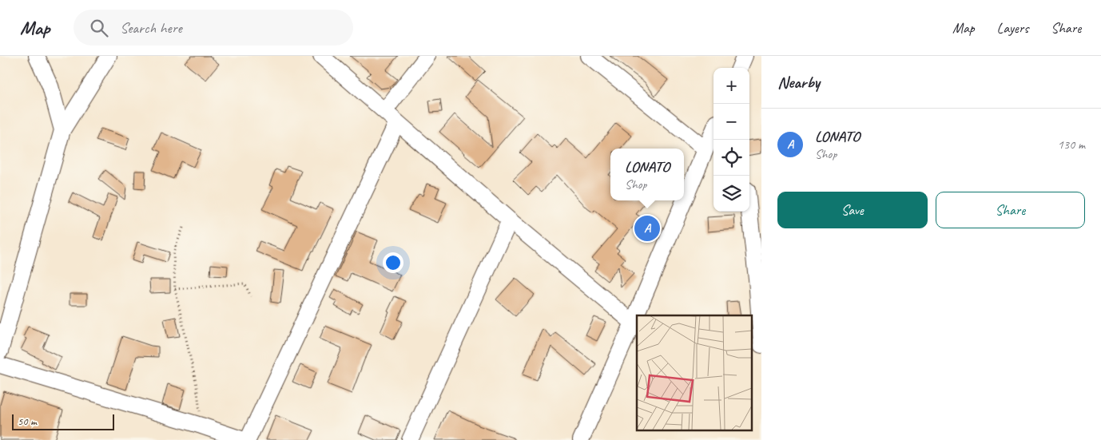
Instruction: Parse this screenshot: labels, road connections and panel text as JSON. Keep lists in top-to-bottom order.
{
  "scale_bar": "50 m",
  "page": {
    "header": "Map",
    "search": "Search here",
    "nav": ["Map", "Layers", "Share"],
    "heading": "Nearby",
    "map_buttons": ["+", "−"],
    "list": [
      {
        "mark": "A",
        "name": "LONATO",
        "note": "Shop",
        "value": "130 m"
      }
    ],
    "popup": ["LONATO", "Shop"],
    "buttons": ["Save", "Share"],
    "pins": "A",
    "scale": "50 m"
  }
}
